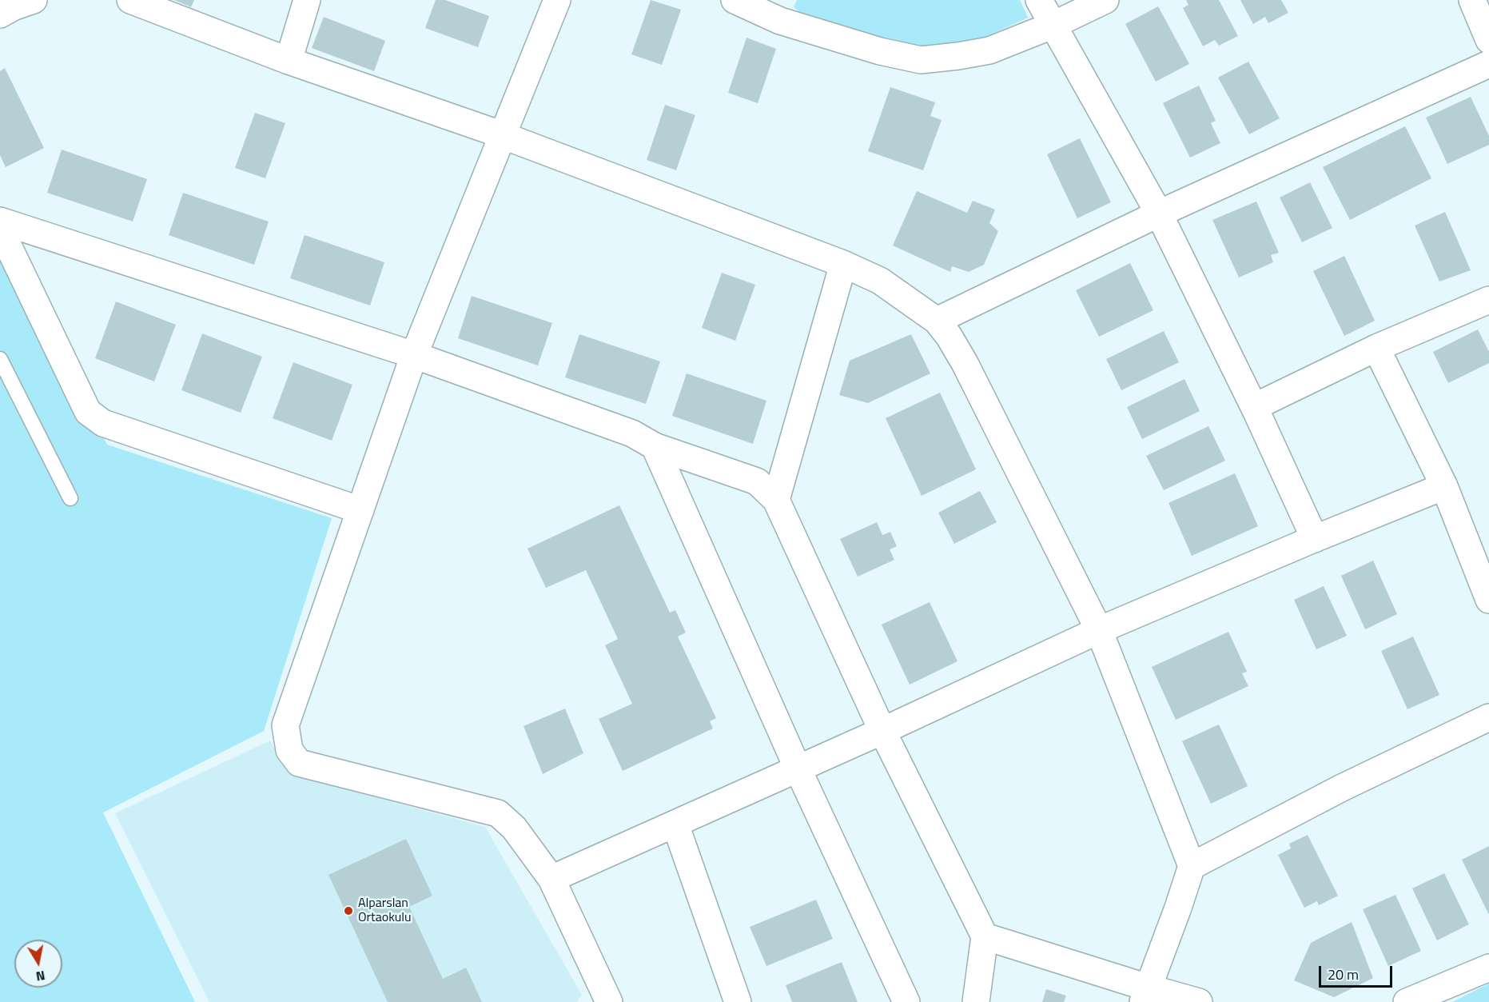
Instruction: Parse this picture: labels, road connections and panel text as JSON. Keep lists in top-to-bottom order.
{
  "places": ["Alparslan Ortaokulu"],
  "scale_bar": "20 m",
  "north": "bottom"
}
